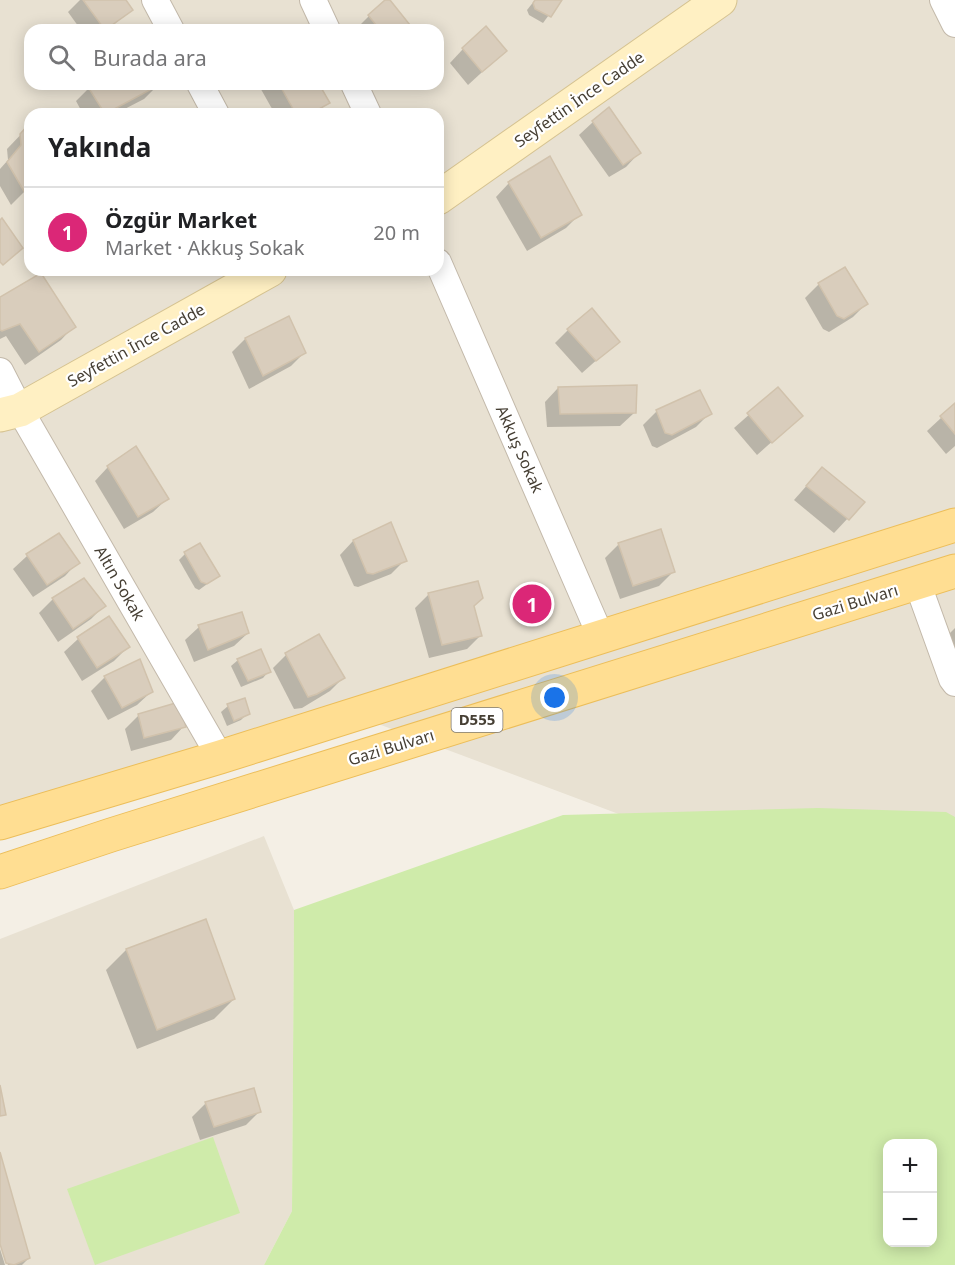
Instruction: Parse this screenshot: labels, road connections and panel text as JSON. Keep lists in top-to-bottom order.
{
  "streets": {
    "main road": ["Seyfettin İnce Cadde", "Gazi Bulvarı", "D555"],
    "street": ["Akkuş Sokak", "Altın Sokak"]
  },
  "crossings": [
    ["Seyfettin İnce Cadde", "Altın Sokak"],
    ["Akkuş Sokak", "D555"],
    ["Altın Sokak", "D555"]
  ],
  "page": {
    "search": "Burada ara",
    "heading": "Yakında",
    "list": [
      {
        "mark": "1",
        "name": "Özgür Market",
        "note": "Market · Akkuş Sokak",
        "value": "20 m"
      }
    ],
    "pins": "1",
    "map_buttons": ["+", "−"]
  }
}
